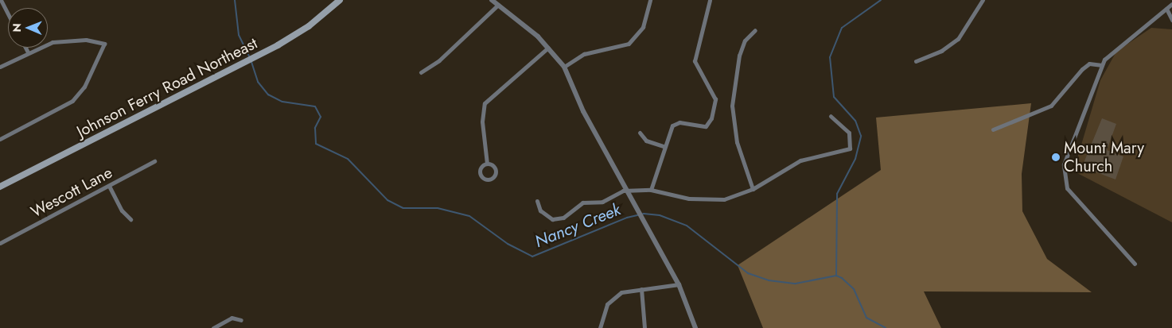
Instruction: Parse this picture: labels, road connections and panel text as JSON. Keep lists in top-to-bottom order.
{
  "streets": {
    "main road": ["Johnson Ferry Road Northeast"],
    "street": ["Wescott Lane"]
  },
  "water": ["Nancy Creek"],
  "places": ["Mount Mary Church"],
  "north": "left"
}
